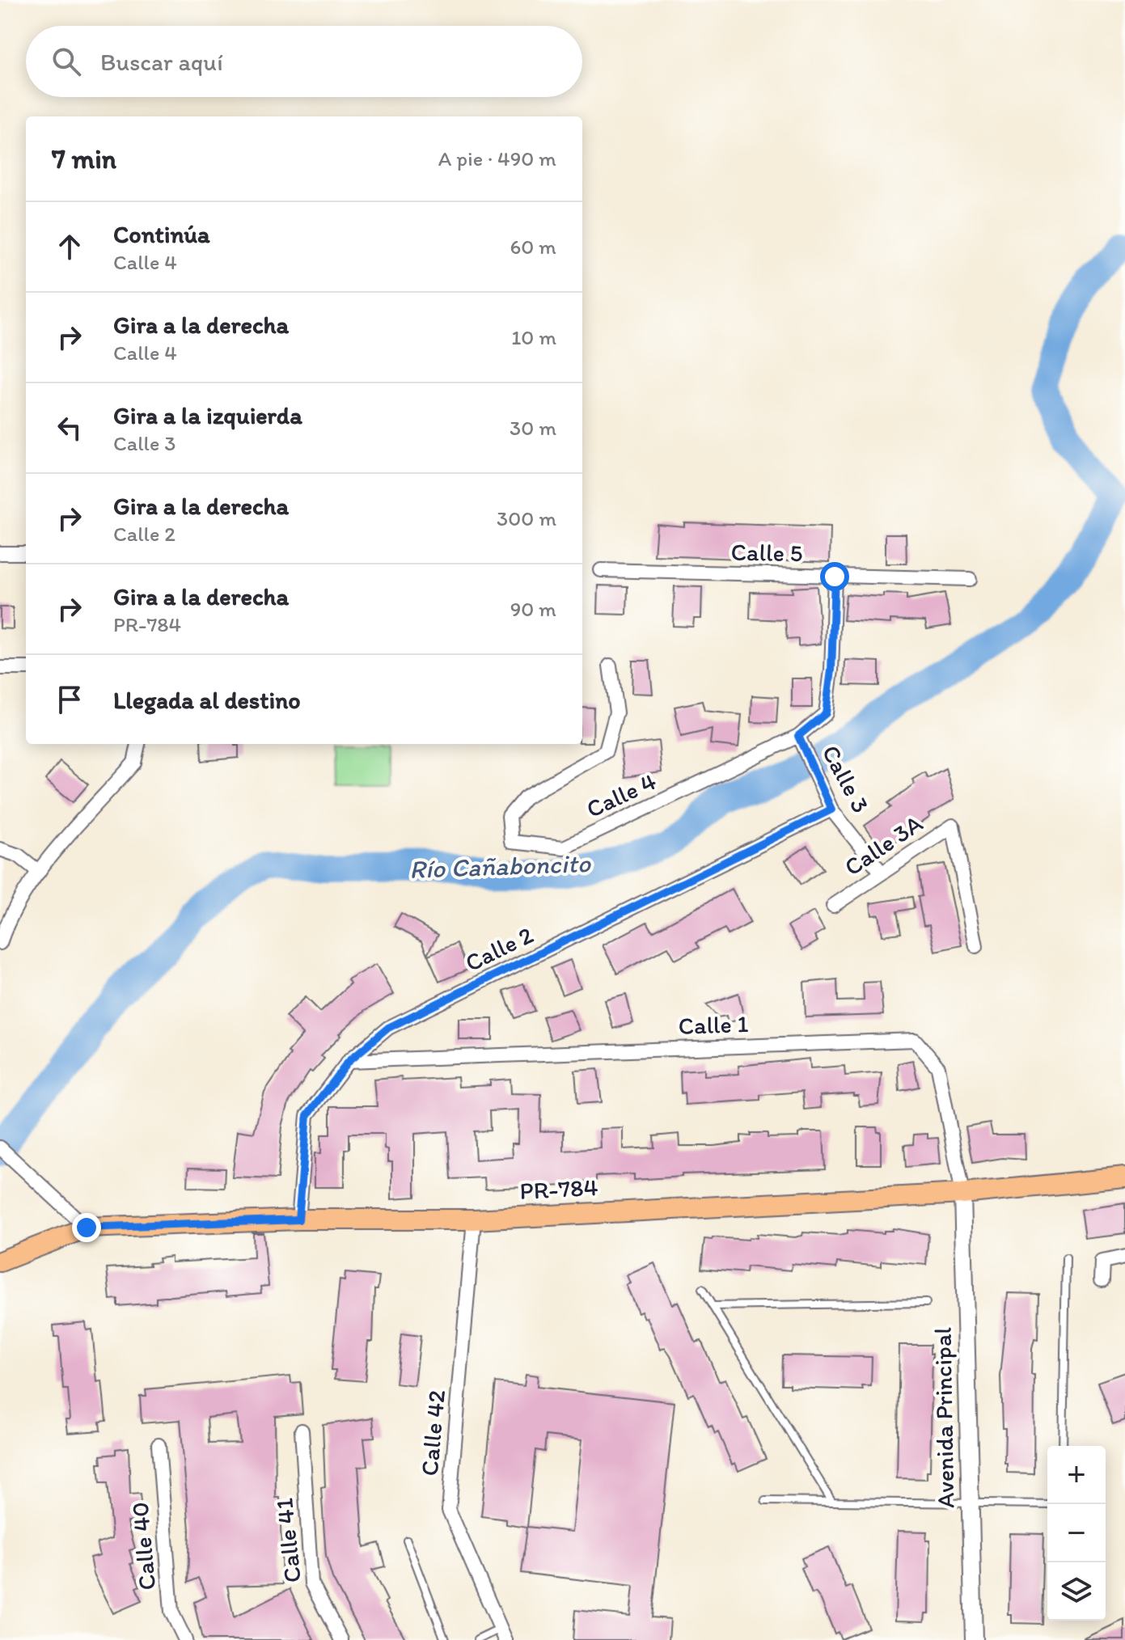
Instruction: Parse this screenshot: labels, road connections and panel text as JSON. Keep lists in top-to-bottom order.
{
  "streets": {
    "main road": ["PR-784"],
    "street": [
      "Calle 5",
      "Calle 3",
      "Calle 4",
      "Calle 3A",
      "Calle 2",
      "Calle 1",
      "Avenida Principal",
      "Calle 42",
      "Calle 41",
      "Calle 40"
    ]
  },
  "crossings": [
    ["Calle 5", "Calle 4"],
    ["Calle 3", "Calle 4"],
    ["Calle 3", "Calle 3A"],
    ["Calle 3", "Calle 2"],
    ["Calle 2", "Calle 1"],
    ["Calle 2", "PR-784"],
    ["Calle 1", "PR-784"],
    ["Calle 1", "Avenida Principal"],
    ["PR-784", "Avenida Principal"],
    ["PR-784", "Calle 42"]
  ],
  "water": ["Río Cañaboncito"],
  "page": {
    "search": "Buscar aquí",
    "heading": ["7 min", "A pie · 490 m"],
    "list": [
      ["Continúa", "Calle 4", "60 m"],
      ["Gira a la derecha", "Calle 4", "10 m"],
      ["Gira a la izquierda", "Calle 3", "30 m"],
      ["Gira a la derecha", "Calle 2", "300 m"],
      ["Gira a la derecha", "PR-784", "90 m"],
      "Llegada al destino"
    ],
    "map_buttons": ["+", "−"]
  }
}
